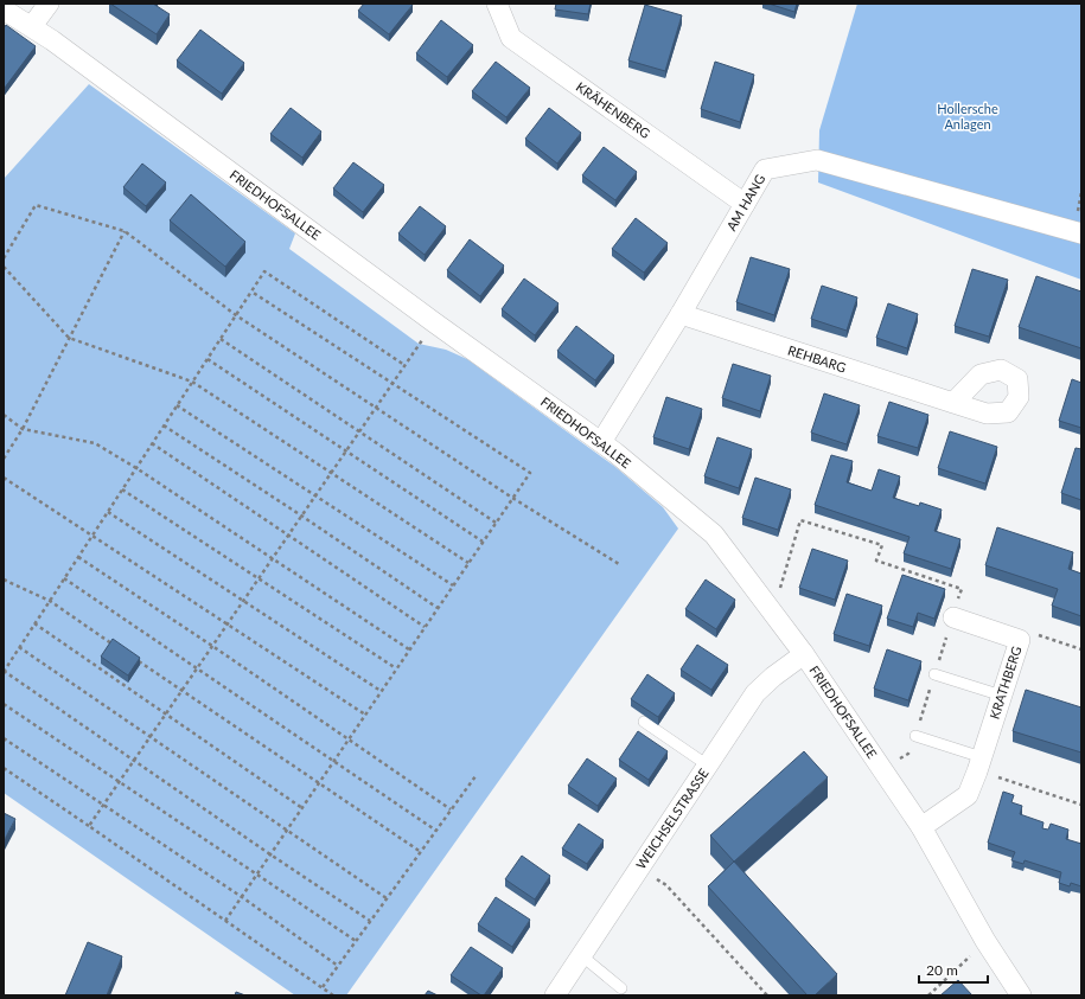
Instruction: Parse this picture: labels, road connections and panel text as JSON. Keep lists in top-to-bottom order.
{
  "streets": {
    "street": [
      "KRÄHENBERG",
      "AM HANG",
      "FRIEDHOFSALLEE",
      "REHBARG",
      "KRATHBERG",
      "WEICHSELSTRASSE"
    ]
  },
  "crossings": [
    ["KRÄHENBERG", "AM HANG"],
    ["AM HANG", "FRIEDHOFSALLEE"],
    ["AM HANG", "REHBARG"],
    ["FRIEDHOFSALLEE", "KRATHBERG"],
    ["FRIEDHOFSALLEE", "WEICHSELSTRASSE"]
  ],
  "parks": ["Hollersche Anlagen"],
  "scale_bar": "20 m"
}
